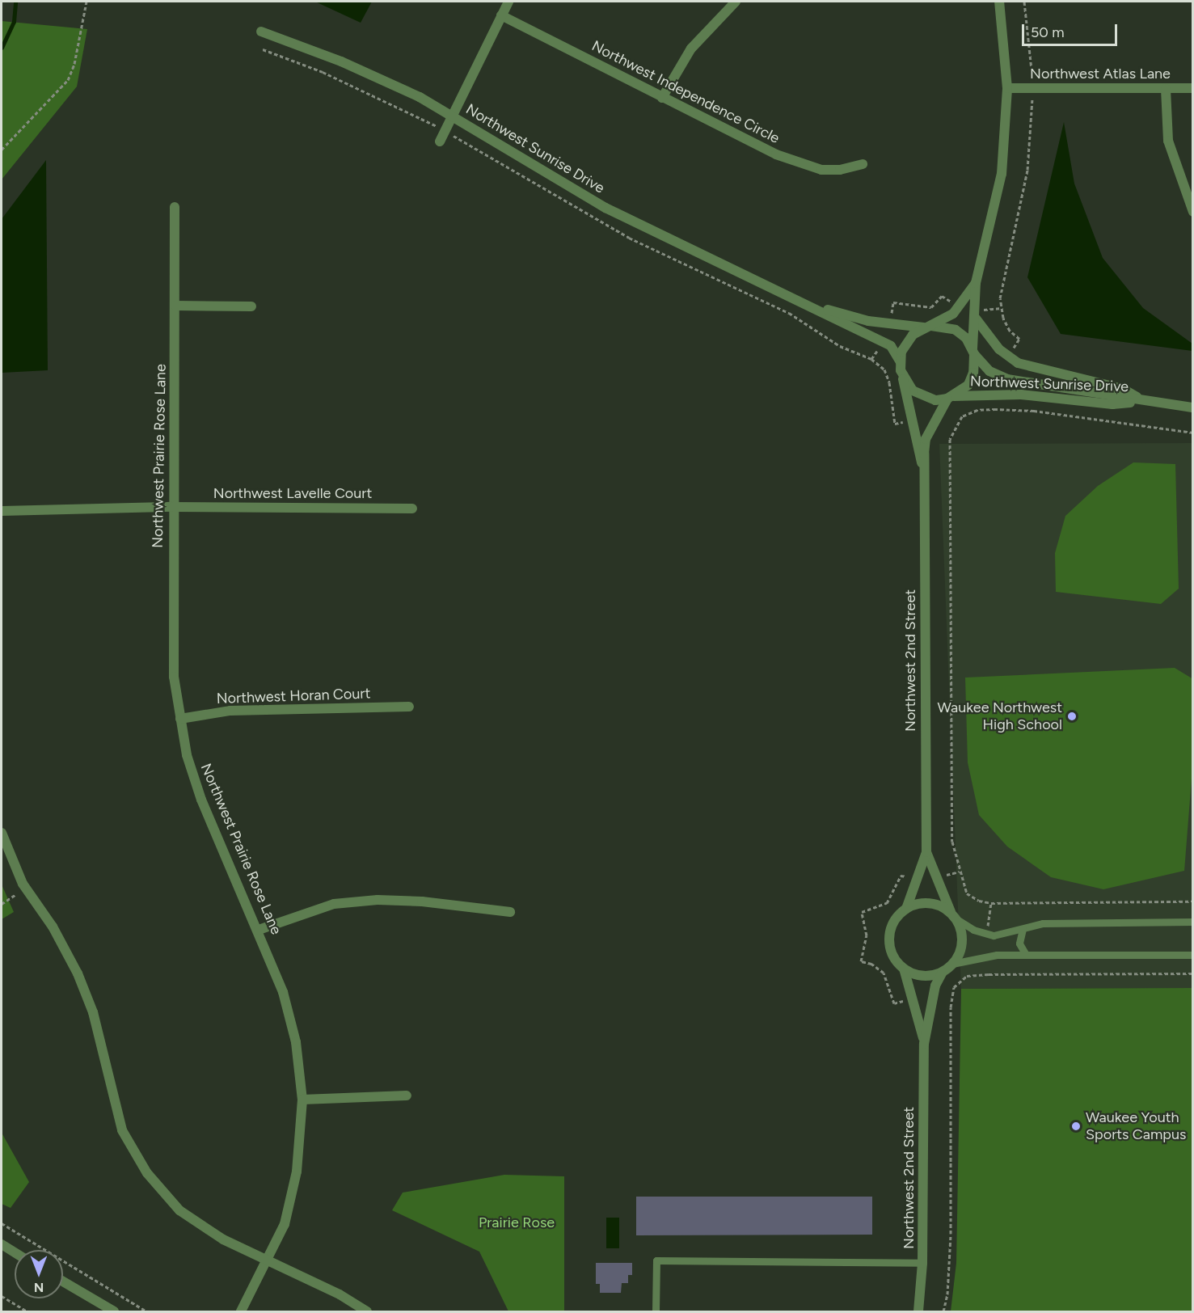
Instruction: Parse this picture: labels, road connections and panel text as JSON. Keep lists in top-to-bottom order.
{
  "streets": {
    "street": [
      "Northwest Atlas Lane",
      "Northwest Independence Circle",
      "Northwest Sunrise Drive",
      "Northwest Prairie Rose Lane",
      "Northwest Lavelle Court",
      "Northwest 2nd Street",
      "Northwest Horan Court"
    ]
  },
  "crossings": [
    ["Northwest Sunrise Drive", "Northwest 2nd Street"],
    ["Northwest Prairie Rose Lane", "Northwest Lavelle Court"],
    ["Northwest Prairie Rose Lane", "Northwest Horan Court"]
  ],
  "parks": ["Prairie Rose"],
  "places": ["Waukee Northwest High School", "Waukee Youth Sports Campus"],
  "scale_bar": "50 m",
  "north": "bottom"
}
